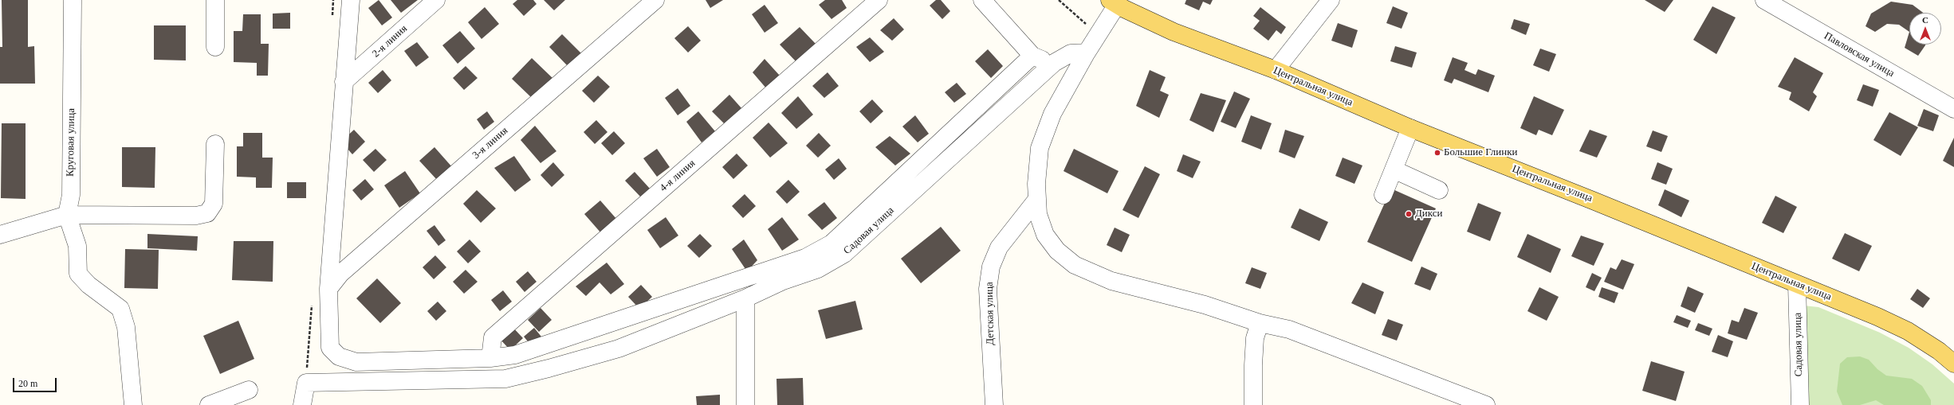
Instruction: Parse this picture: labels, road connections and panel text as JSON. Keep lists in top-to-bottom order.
{
  "streets": {
    "main road": ["Центральная улица"],
    "street": [
      "2-я линия",
      "Павловская улица",
      "Круговая улица",
      "3-я линия",
      "4-я линия",
      "Садовая улица",
      "Детская улица"
    ]
  },
  "crossings": [
    ["Центральная улица", "Садовая улица"]
  ],
  "places": ["Большие Глинки", "Дикси"],
  "scale_bar": "20 m",
  "north": "top"
}
